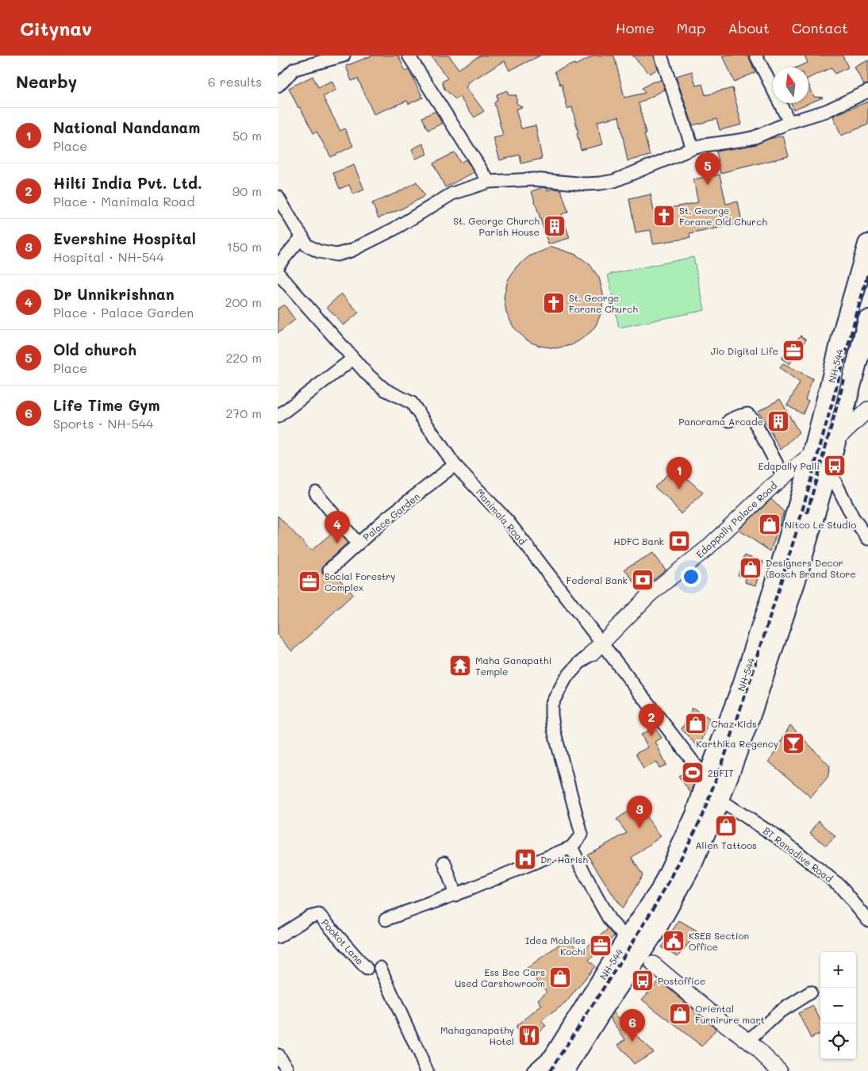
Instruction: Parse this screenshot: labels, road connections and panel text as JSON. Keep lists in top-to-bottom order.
{
  "streets": {
    "main road": ["NH-544"],
    "street": [
      "Palace Garden",
      "Manimala Road",
      "Edappally Palace Road",
      "BT Ranadive Road",
      "Pookot Lane"
    ]
  },
  "crossings": [
    ["NH-544", "Manimala Road"],
    ["NH-544", "Edappally Palace Road"],
    ["NH-544", "BT Ranadive Road"],
    ["Palace Garden", "Manimala Road"],
    ["Manimala Road", "Edappally Palace Road"],
    ["Manimala Road", "BT Ranadive Road"]
  ],
  "places": {
    "church": ["St. George Forane Old Church", "St. George Forane Church"],
    "building": ["St. George Church Parish House", "Panorama Arcade"],
    "office": ["Jio Digital Life", "Social Forestry Complex", "Idea Mobiles Kochi"],
    "bus stop": ["Edapally Palli", "Postoffice"],
    "shop": [
      "Nitco Le Studio",
      "Designers Decor (Bosch Brand Store",
      "Chaz Kids",
      "Alien Tattoos",
      "Ess Bee Cars Used Carshowroom",
      "Oriental Furnirure mart"
    ],
    "bank": ["HDFC Bank", "Federal Bank"],
    "temple": ["Maha Ganapathi Temple"],
    "bar": ["Karthika Regency"],
    "sports": ["2BFIT"],
    "hospital": ["Dr. Harish"],
    "public building": ["KSEB Section Office"],
    "restaurant": ["Mahaganapathy Hotel"]
  },
  "north": "top",
  "page": {
    "header": "Citynav",
    "nav": [
      "Home",
      "Map",
      "About",
      "Contact"
    ],
    "heading": ["Nearby", "6 results"],
    "list": [
      {
        "mark": "1",
        "name": "National Nandanam",
        "note": "Place",
        "value": "50 m"
      },
      {
        "mark": "2",
        "name": "Hilti India Pvt. Ltd.",
        "note": "Place · Manimala Road",
        "value": "90 m"
      },
      {
        "mark": "3",
        "name": "Evershine Hospital",
        "note": "Hospital · NH-544",
        "value": "150 m"
      },
      {
        "mark": "4",
        "name": "Dr Unnikrishnan",
        "note": "Place · Palace Garden",
        "value": "200 m"
      },
      {
        "mark": "5",
        "name": "Old church",
        "note": "Place",
        "value": "220 m"
      },
      {
        "mark": "6",
        "name": "Life Time Gym",
        "note": "Sports · NH-544",
        "value": "270 m"
      }
    ],
    "pins": [
      "5",
      "1",
      "4",
      "2",
      "3",
      "6"
    ],
    "map_buttons": ["+", "−"]
  }
}
